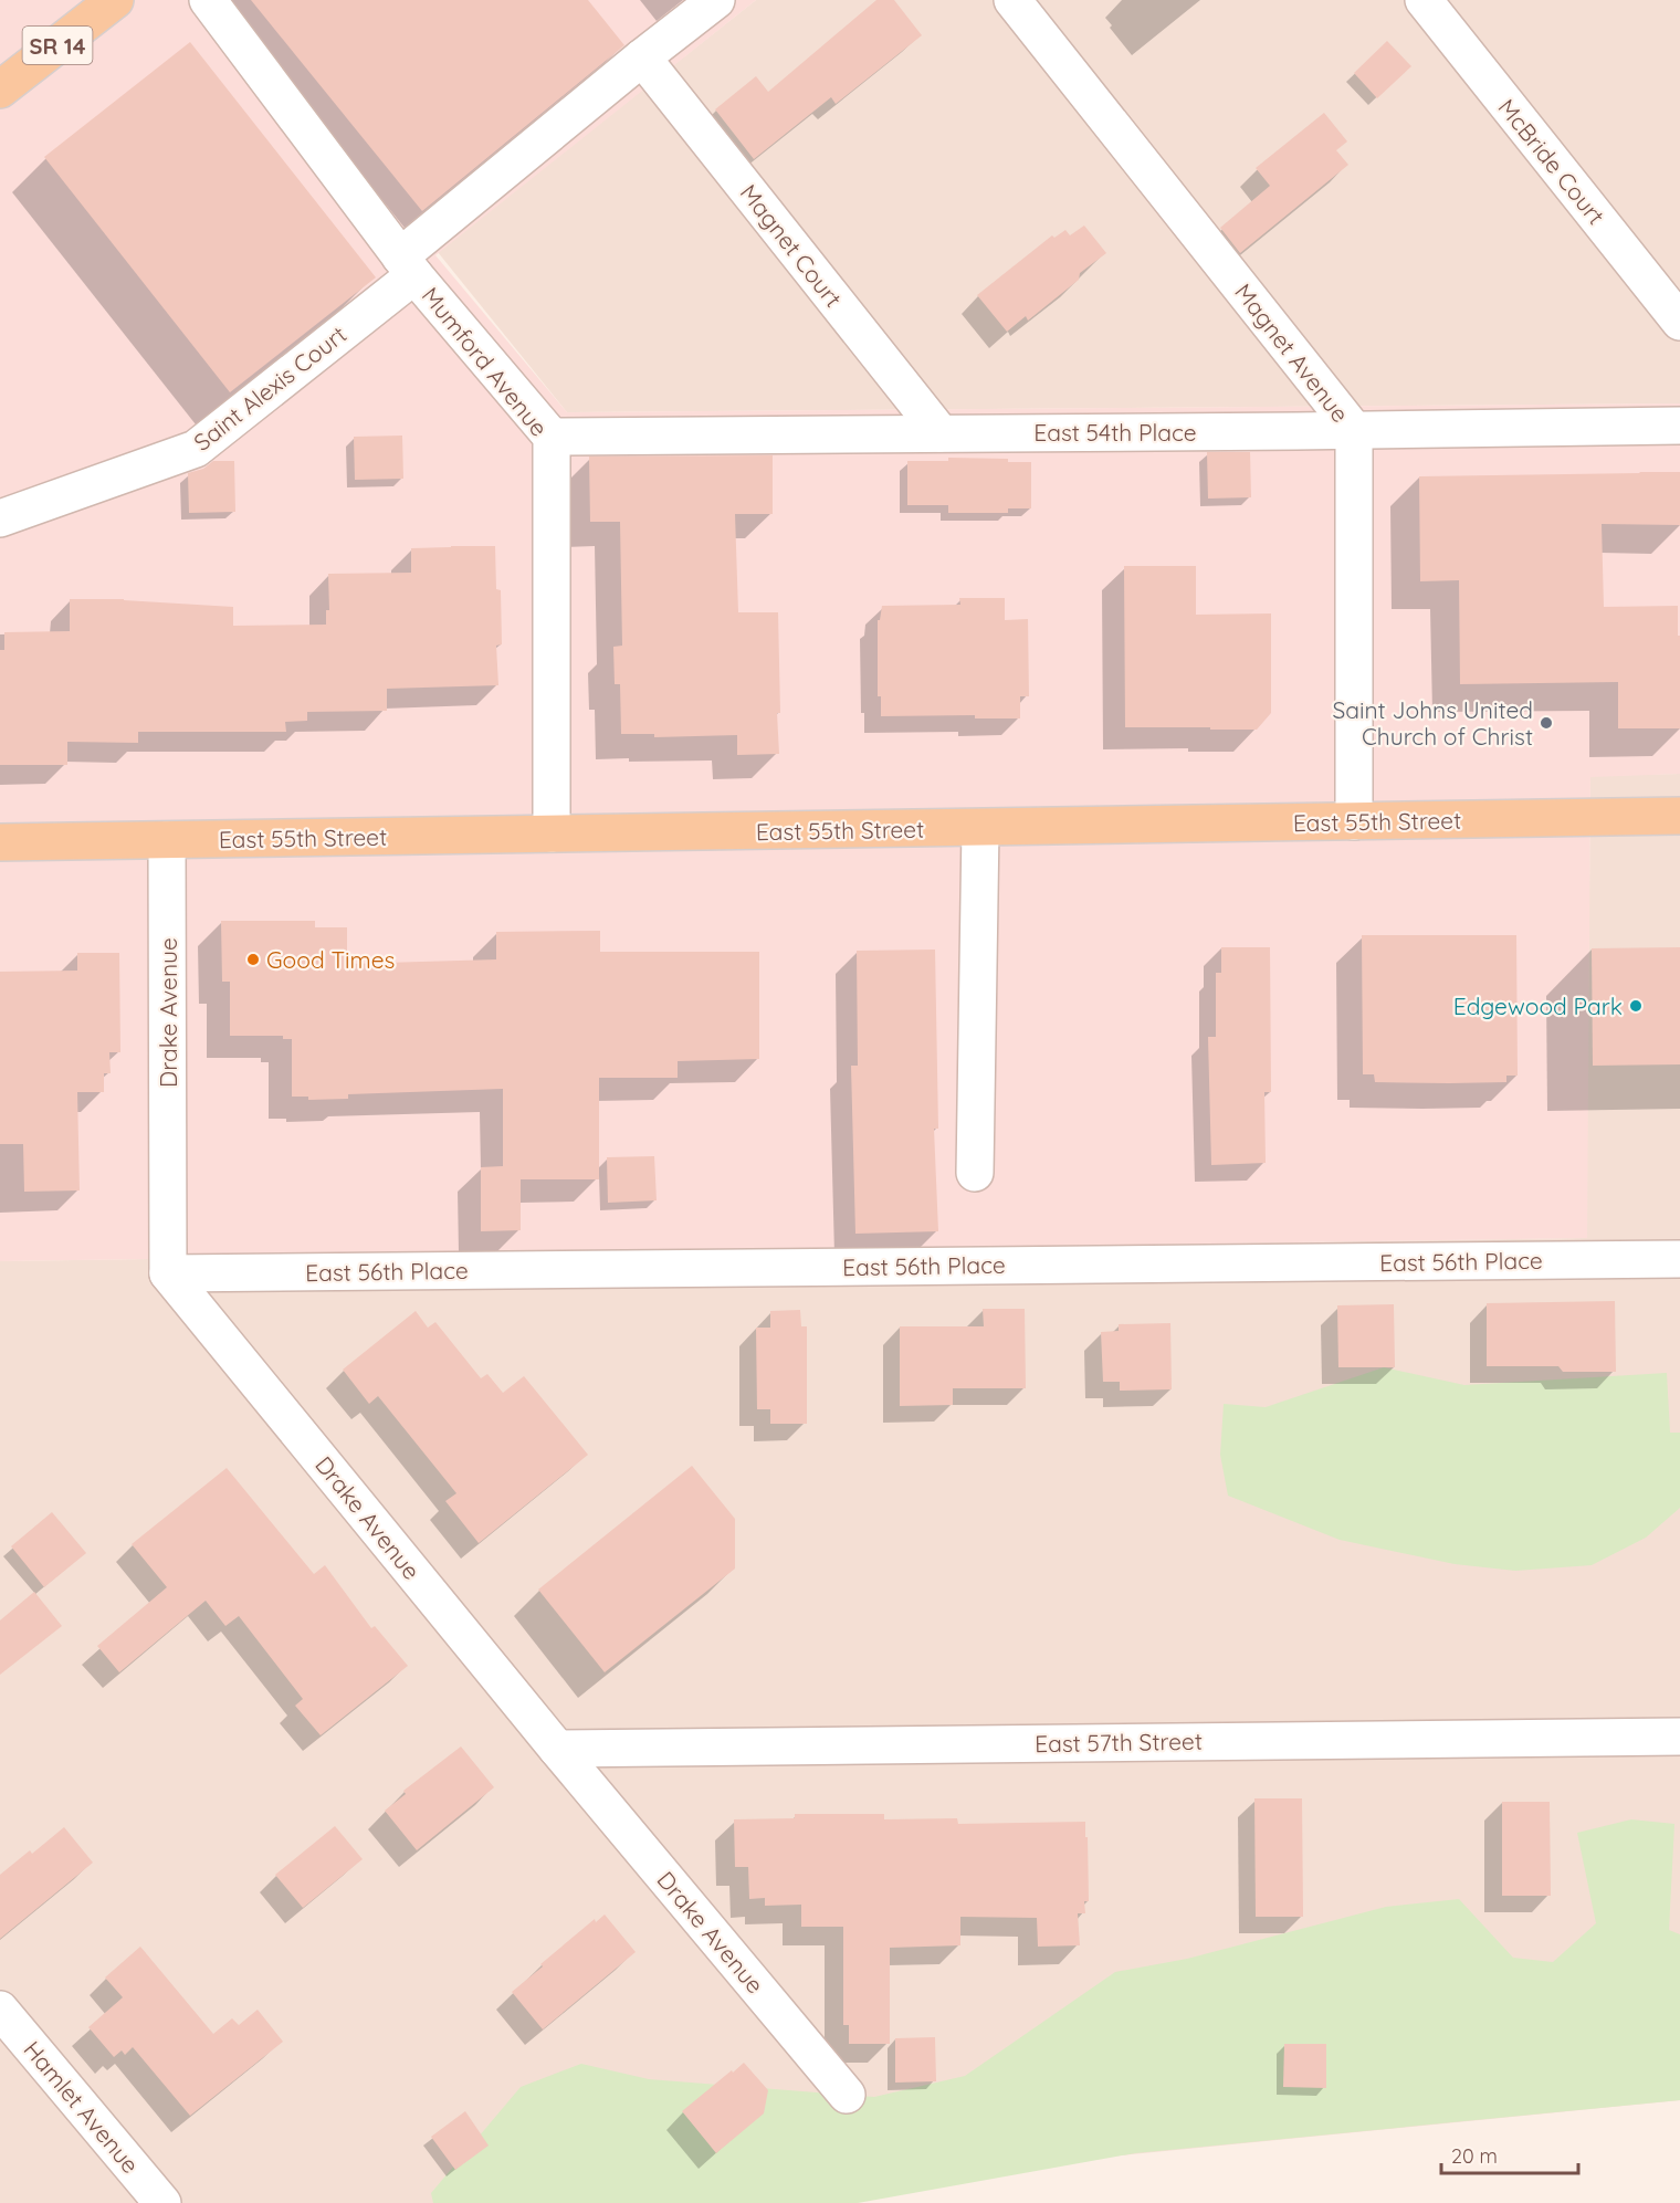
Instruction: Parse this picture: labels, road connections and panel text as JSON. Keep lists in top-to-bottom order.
{
  "streets": {
    "main road": ["SR 14", "East 55th Street"],
    "street": [
      "McBride Court",
      "Magnet Court",
      "Magnet Avenue",
      "Mumford Avenue",
      "Saint Alexis Court",
      "East 54th Place",
      "Drake Avenue",
      "East 56th Place",
      "East 57th Street",
      "Hamlet Avenue"
    ]
  },
  "crossings": [
    ["Magnet Court", "Saint Alexis Court"],
    ["Magnet Court", "East 54th Place"],
    ["Magnet Avenue", "East 54th Place"],
    ["Magnet Avenue", "East 55th Street"],
    ["Mumford Avenue", "Saint Alexis Court"],
    ["Mumford Avenue", "East 54th Place"],
    ["Mumford Avenue", "East 55th Street"],
    ["East 55th Street", "Drake Avenue"],
    ["Drake Avenue", "East 56th Place"],
    ["Drake Avenue", "East 57th Street"]
  ],
  "places": ["Saint Johns United Church of Christ", "Good Times", "Edgewood Park"],
  "scale_bar": "20 m"
}
